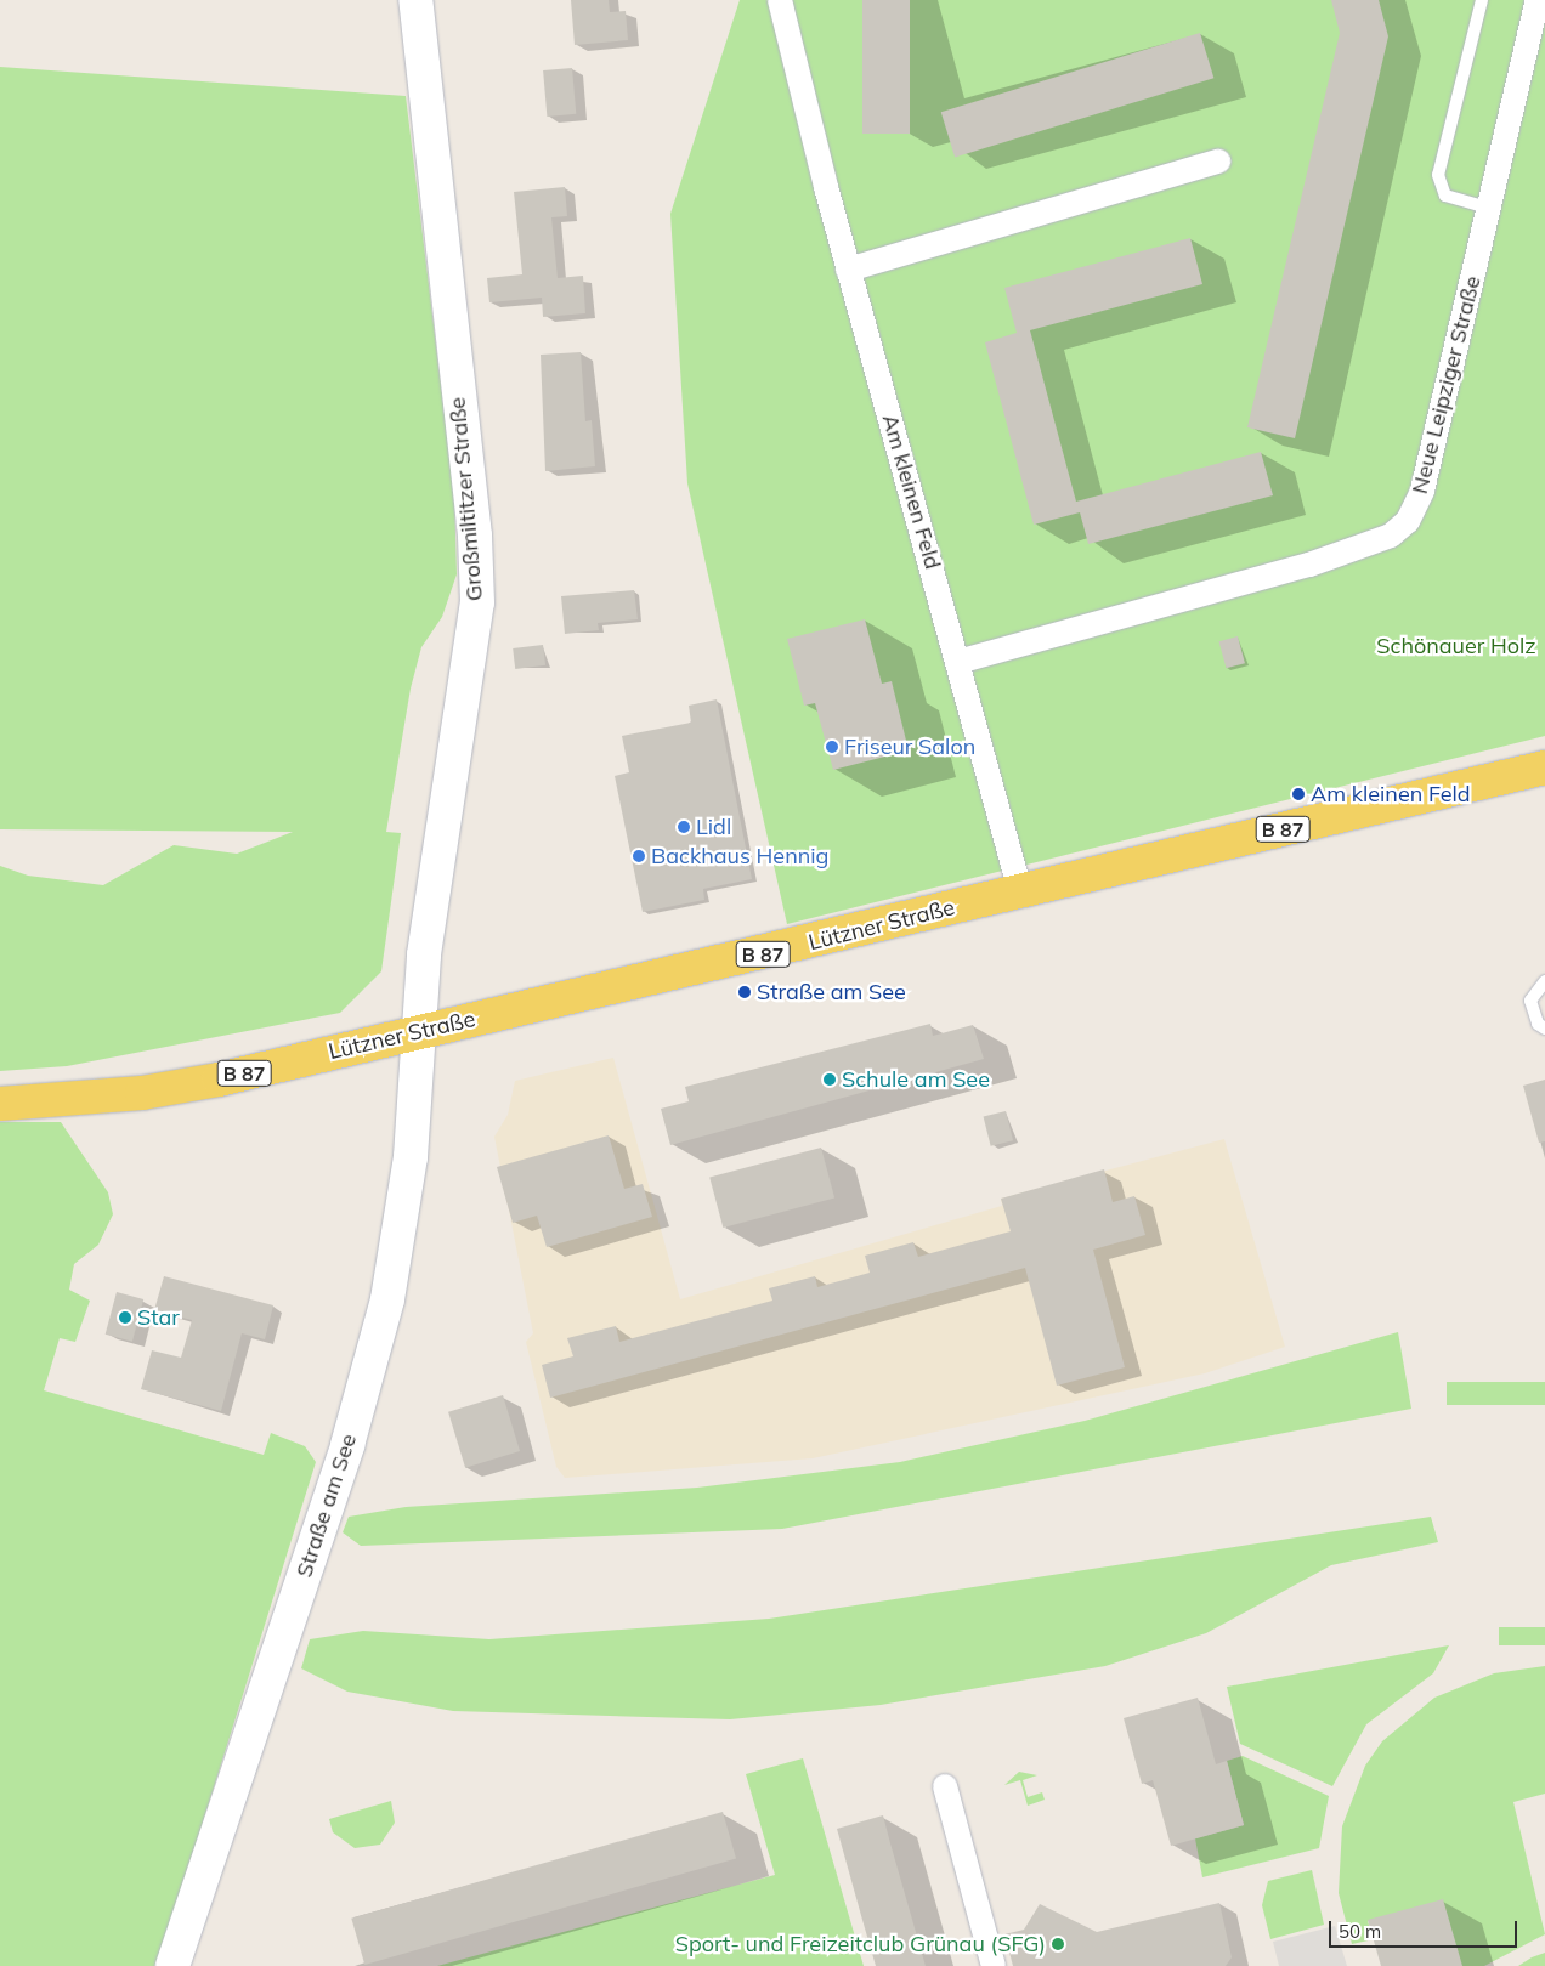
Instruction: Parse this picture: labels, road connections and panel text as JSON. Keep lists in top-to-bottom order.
{
  "streets": {
    "main road": ["B 87", "Lützner Straße"],
    "street": [
      "Neue Leipziger Straße",
      "Am kleinen Feld",
      "Großmiltitzer Straße",
      "Straße am See"
    ]
  },
  "crossings": [
    ["Neue Leipziger Straße", "Am kleinen Feld"],
    ["Am kleinen Feld", "Lützner Straße"],
    ["Großmiltitzer Straße", "Lützner Straße"],
    ["Großmiltitzer Straße", "Straße am See"],
    ["Lützner Straße", "Straße am See"]
  ],
  "parks": ["Schönauer Holz"],
  "places": [
    "Friseur Salon",
    "Am kleinen Feld",
    "Lidl",
    "Backhaus Hennig",
    "Straße am See",
    "Schule am See",
    "Star",
    "Sport- und Freizeitclub Grünau (SFG)"
  ],
  "scale_bar": "50 m"
}
